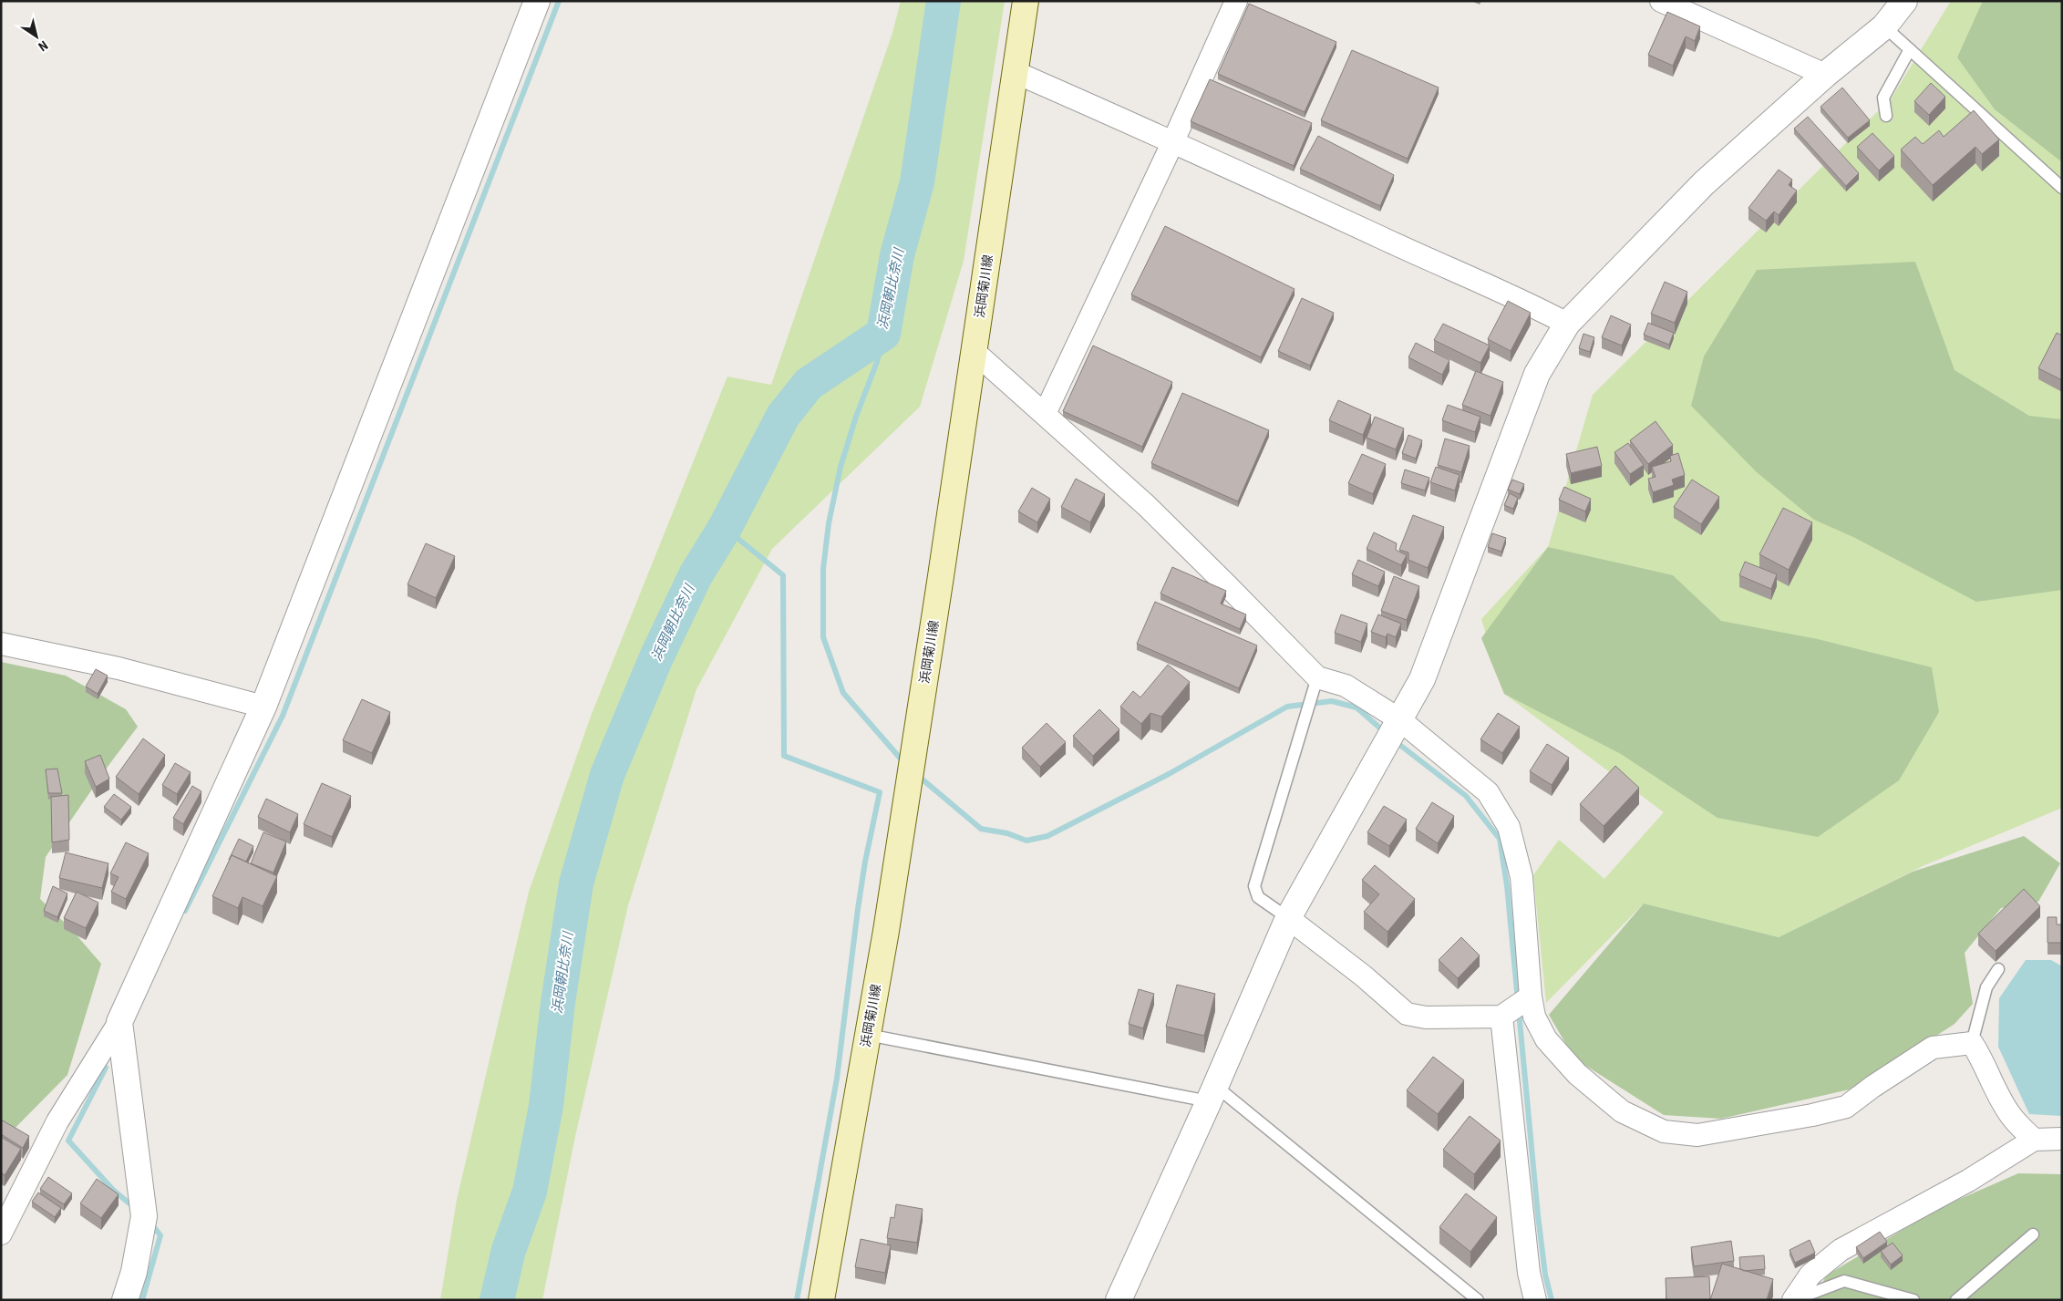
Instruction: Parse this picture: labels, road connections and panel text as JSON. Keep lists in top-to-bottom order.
{
  "streets": {
    "main road": ["浜岡菊川線"]
  },
  "water": ["浜岡朝比奈川"],
  "north": "bottom right"
}
